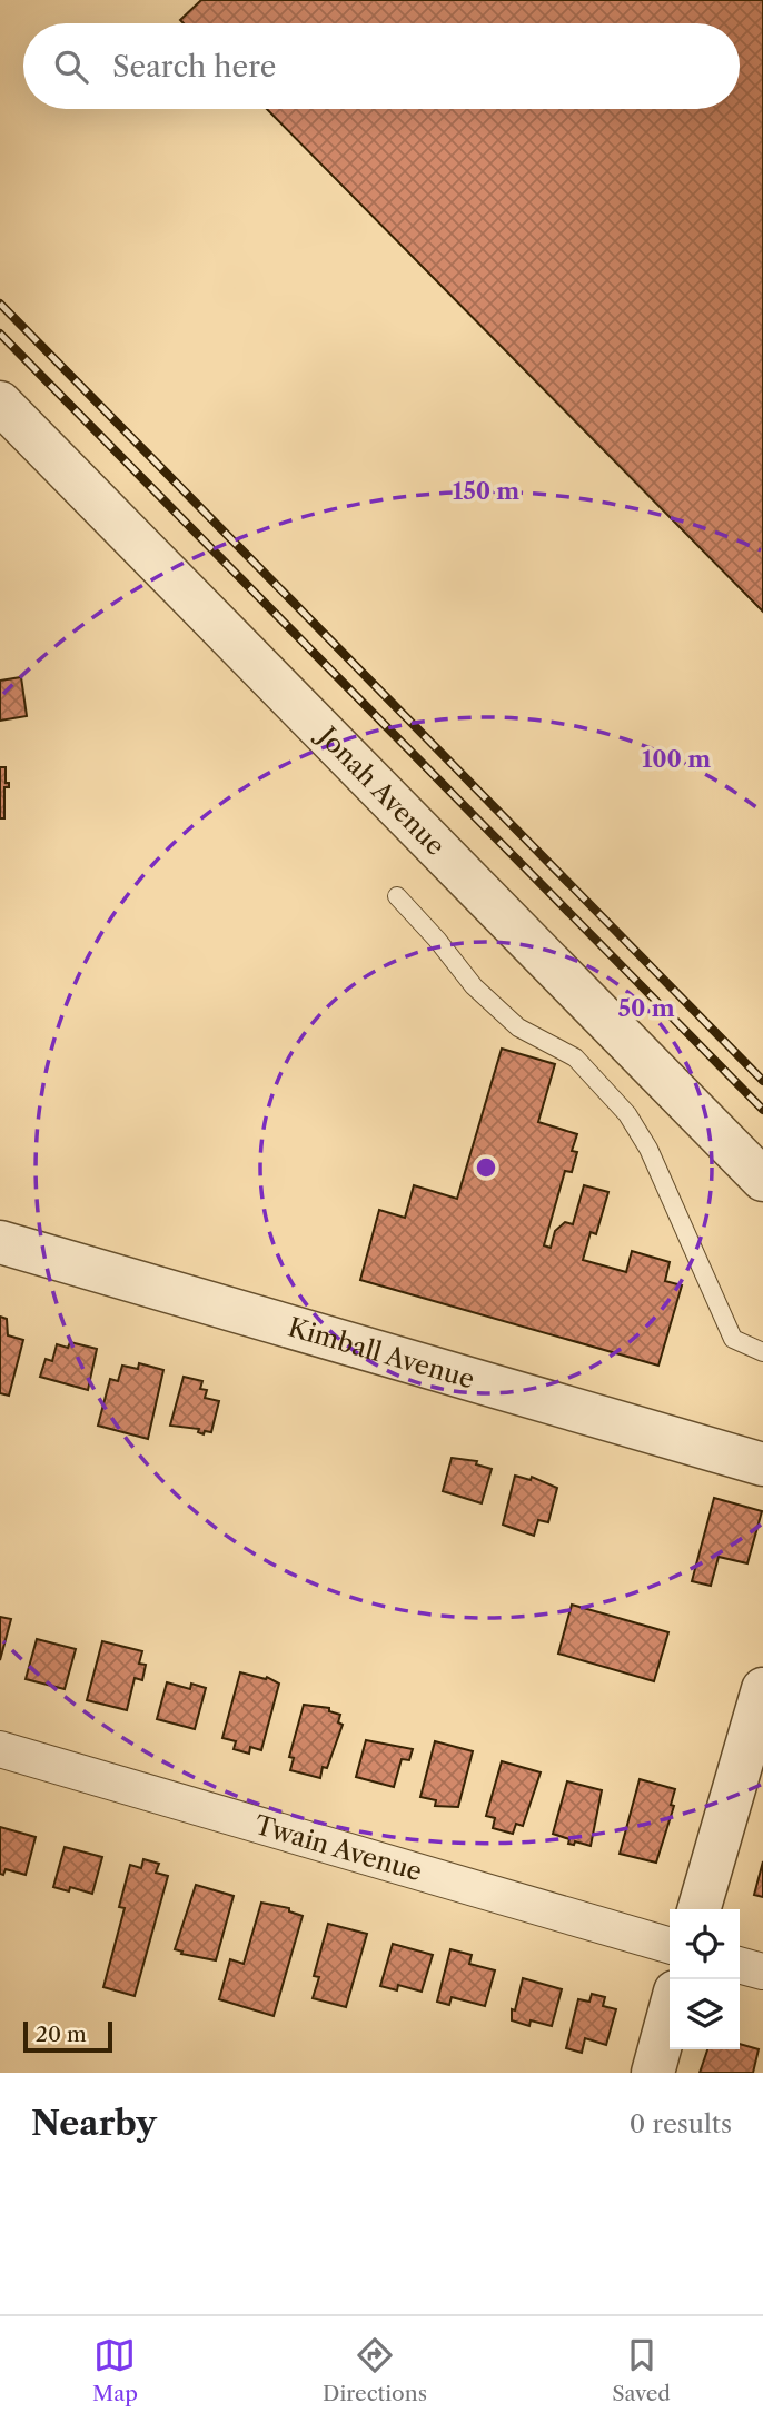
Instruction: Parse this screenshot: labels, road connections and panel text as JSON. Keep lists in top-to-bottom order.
{
  "streets": {
    "street": ["Jonah Avenue", "Kimball Avenue", "Twain Avenue"]
  },
  "scale_bar": "20 m",
  "page": {
    "search": "Search here",
    "scale": "20 m",
    "heading": ["Nearby", "0 results"],
    "nav": ["Map", "Directions", "Saved"]
  },
  "rings": ["150 m", "100 m", "50 m"]
}
